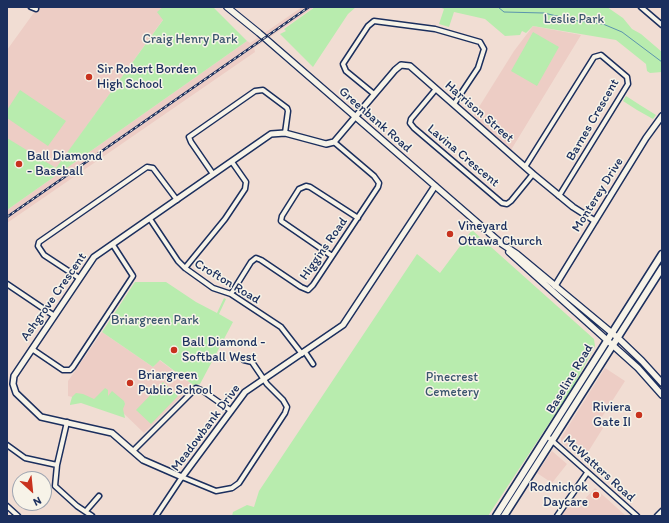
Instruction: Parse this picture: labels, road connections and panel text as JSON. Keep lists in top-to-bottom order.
{
  "streets": {
    "main road": ["Greenbank Road", "Baseline Road"],
    "street": [
      "Harrison Street",
      "Barnes Crescent",
      "Lavina Crescent",
      "Monterey Drive",
      "Higgins Road",
      "Crofton Road",
      "Ashgrove Crescent",
      "Meadowbank Drive",
      "McWatters Road"
    ]
  },
  "crossings": [
    ["Harrison Street", "Greenbank Road"],
    ["Harrison Street", "Barnes Crescent"],
    ["Harrison Street", "Lavina Crescent"],
    ["Harrison Street", "Monterey Drive"],
    ["Greenbank Road", "Monterey Drive"],
    ["Greenbank Road", "Baseline Road"],
    ["Greenbank Road", "Meadowbank Drive"],
    ["Higgins Road", "Crofton Road"],
    ["Higgins Road", "Ashgrove Crescent"],
    ["Crofton Road", "Ashgrove Crescent"],
    ["Crofton Road", "Meadowbank Drive"],
    ["Ashgrove Crescent", "Meadowbank Drive"],
    ["Baseline Road", "McWatters Road"]
  ],
  "parks": [
    "Leslie Park",
    "Craig Henry Park",
    "Briargreen Park",
    "Pinecrest Cemetery"
  ],
  "places": [
    "Sir Robert Borden High School",
    "Ball Diamond - Baseball",
    "Vineyard Ottawa Church",
    "Ball Diamond - Softball West",
    "Briargreen Public School",
    "Riviera Gate II",
    "Rodnichok Daycare"
  ],
  "north": "bottom right"
}
